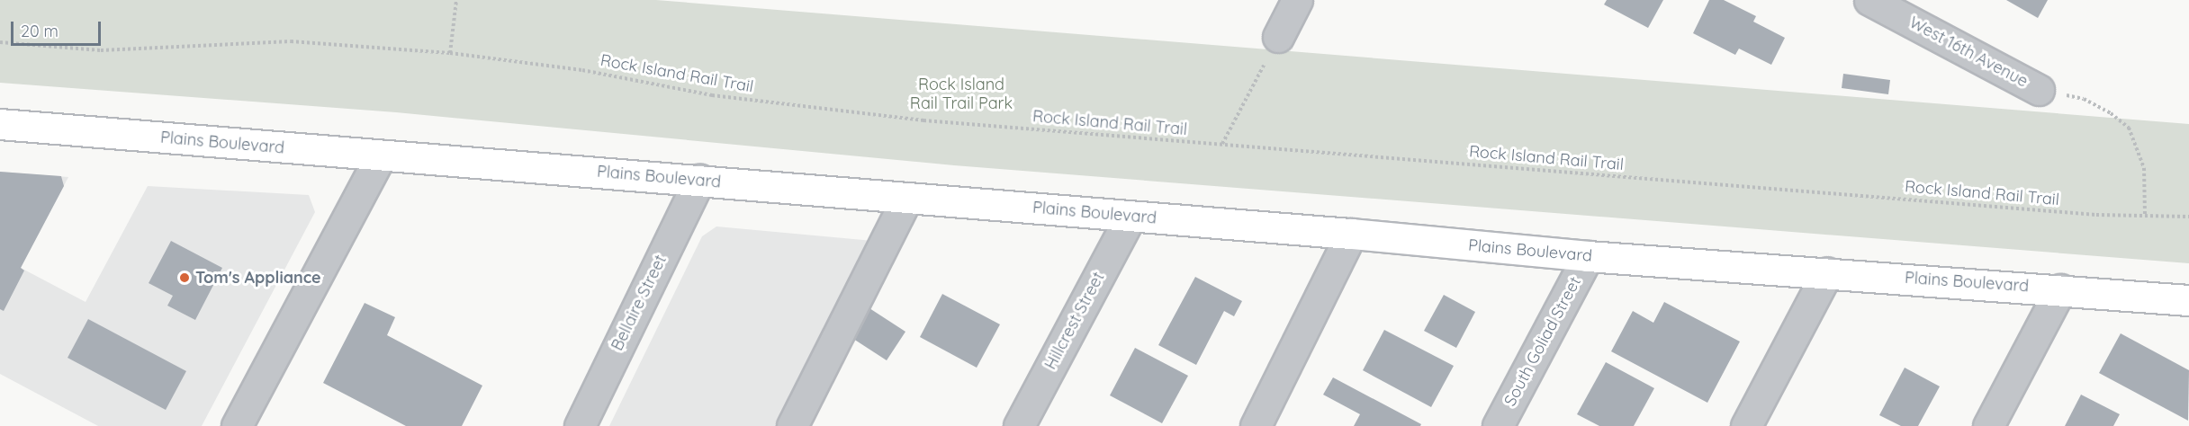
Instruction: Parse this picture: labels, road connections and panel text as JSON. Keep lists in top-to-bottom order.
{
  "streets": {
    "main road": ["Plains Boulevard"],
    "street": [
      "West 16th Avenue",
      "Bellaire Street",
      "Hillcrest Street",
      "South Goliad Street"
    ],
    "path": ["Rock Island Rail Trail"]
  },
  "crossings": [
    ["Plains Boulevard", "Bellaire Street"],
    ["Plains Boulevard", "Hillcrest Street"],
    ["Plains Boulevard", "South Goliad Street"]
  ],
  "parks": ["Rock Island Rail Trail Park"],
  "places": ["Tom's Appliance"],
  "scale_bar": "20 m"
}
